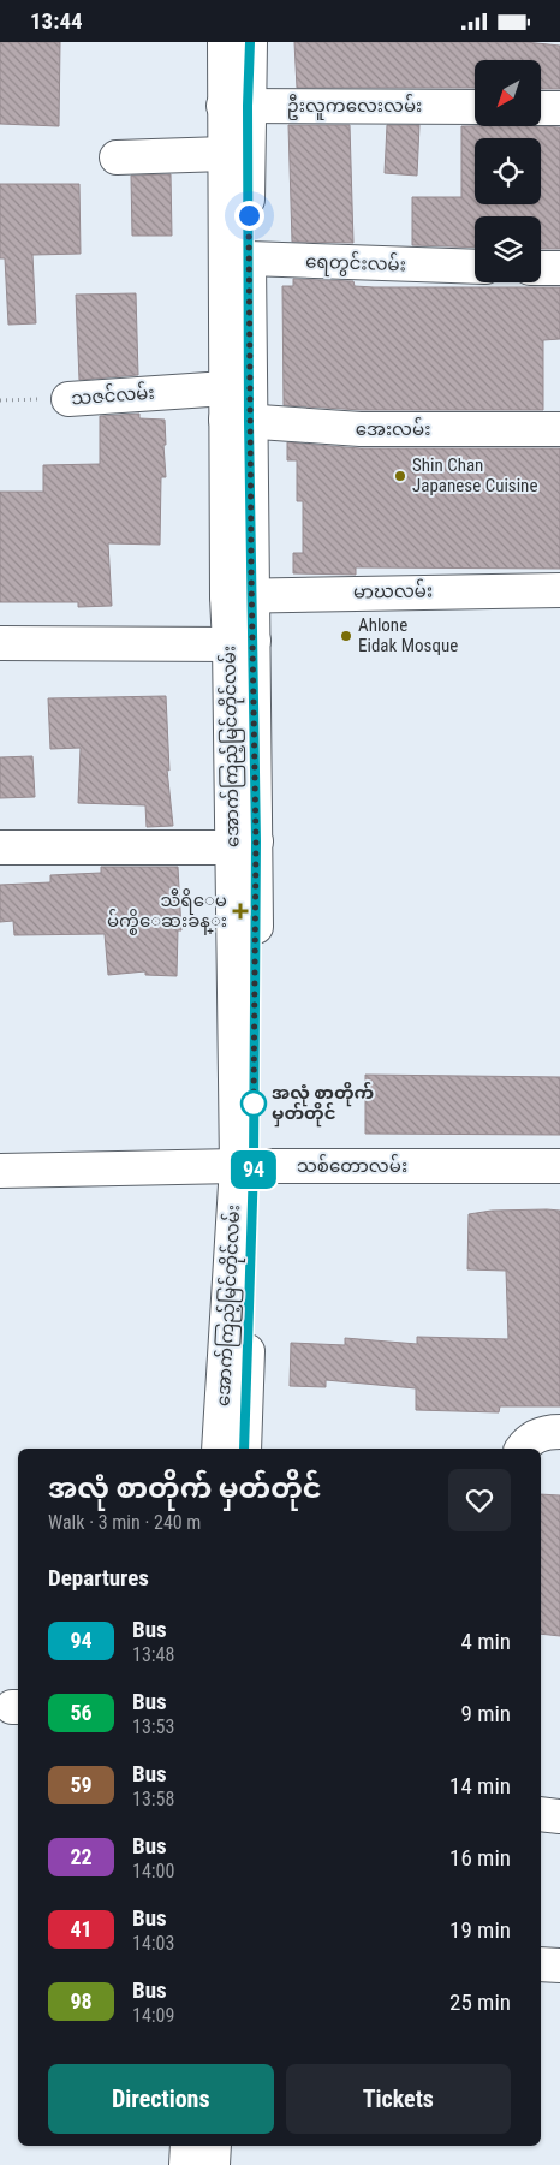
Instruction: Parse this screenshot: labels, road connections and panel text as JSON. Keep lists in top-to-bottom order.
{
  "streets": {
    "street": [
      "ဦးလူကလေးလမ်း",
      "ရေတွင်းလမ်း",
      "သဇင်လမ်း",
      "အေးလမ်း",
      "မာဃလမ်း",
      "အောက်ကြည့်မြင်တိုင်လမ်း",
      "သစ်တောလမ်း"
    ]
  },
  "crossings": [
    ["ဦးလူကလေးလမ်း", "အောက်ကြည့်မြင်တိုင်လမ်း"],
    ["ရေတွင်းလမ်း", "အောက်ကြည့်မြင်တိုင်လမ်း"],
    ["သဇင်လမ်း", "အောက်ကြည့်မြင်တိုင်လမ်း"],
    ["အေးလမ်း", "အောက်ကြည့်မြင်တိုင်လမ်း"],
    ["မာဃလမ်း", "အောက်ကြည့်မြင်တိုင်လမ်း"],
    ["အောက်ကြည့်မြင်တိုင်လမ်း", "သစ်တောလမ်း"]
  ],
  "places": {
    "other": ["Shin Chan Japanese Cuisine", "Ahlone Eidak Mosque", "အလုံ စာတိုက် မှတ်တိုင်"],
    "health": ["သီရိေမ မ်က္စိေဆးခန္း"]
  },
  "lines": ["bus line 94"],
  "north": "bottom left",
  "page": {
    "status": "13:44",
    "on_map": "94",
    "heading": [
      ["အလုံ စာတိုက် မှတ်တိုင်", "Walk · 3 min · 240 m"],
      "Departures"
    ],
    "list": [
      {
        "mark": "94",
        "name": "Bus",
        "note": "13:48",
        "value": "4 min"
      },
      {
        "mark": "56",
        "name": "Bus",
        "note": "13:53",
        "value": "9 min"
      },
      {
        "mark": "59",
        "name": "Bus",
        "note": "13:58",
        "value": "14 min"
      },
      {
        "mark": "22",
        "name": "Bus",
        "note": "14:00",
        "value": "16 min"
      },
      {
        "mark": "41",
        "name": "Bus",
        "note": "14:03",
        "value": "19 min"
      },
      {
        "mark": "98",
        "name": "Bus",
        "note": "14:09",
        "value": "25 min"
      }
    ],
    "buttons": ["Directions", "Tickets"]
  }
}
